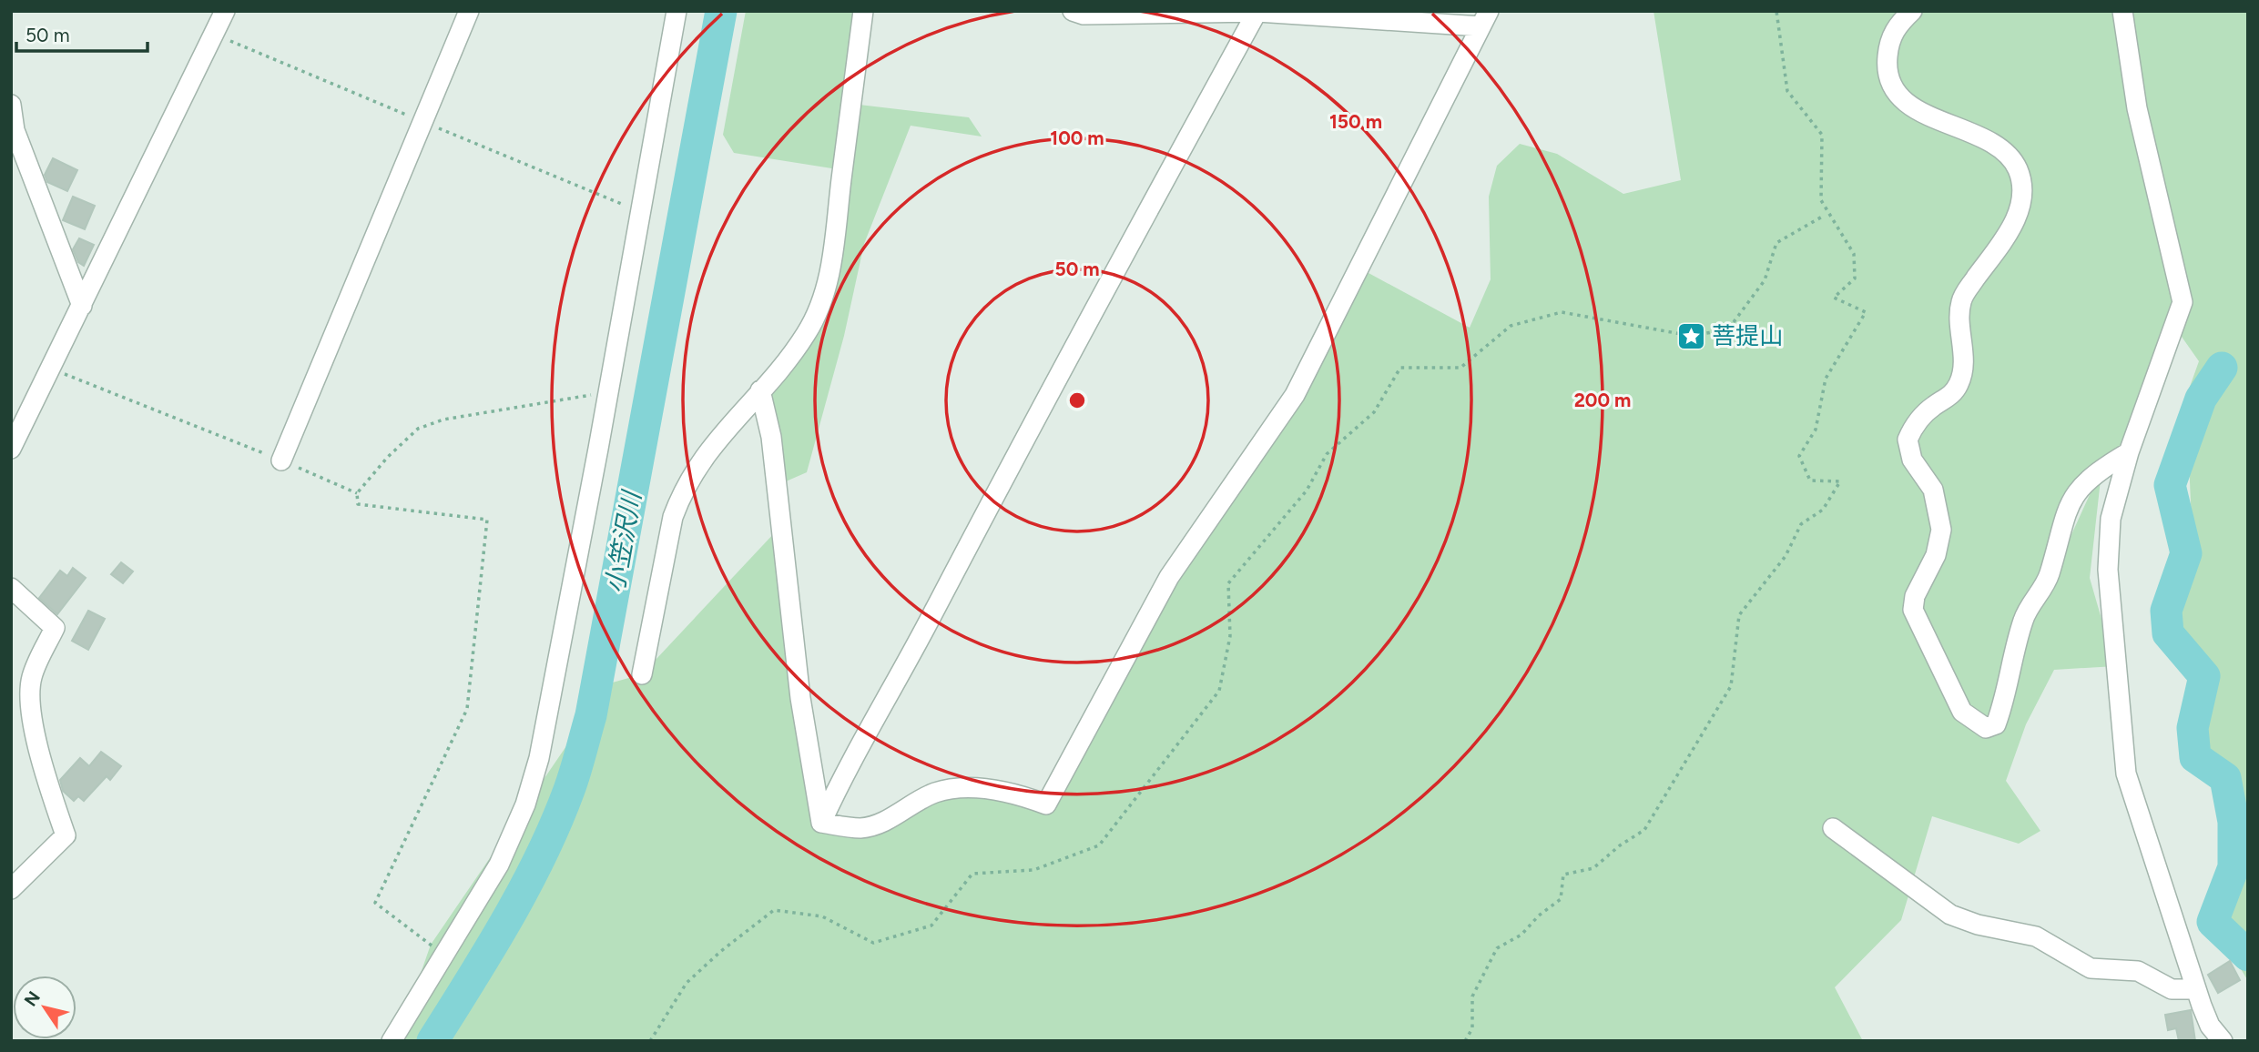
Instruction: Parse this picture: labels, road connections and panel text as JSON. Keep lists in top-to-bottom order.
{
  "water": ["小笠沢川"],
  "places": {
    "place": ["菩提山"]
  },
  "scale_bar": "50 m",
  "north": "top left",
  "rings": [
    "150 m",
    "100 m",
    "50 m",
    "200 m"
  ]
}
